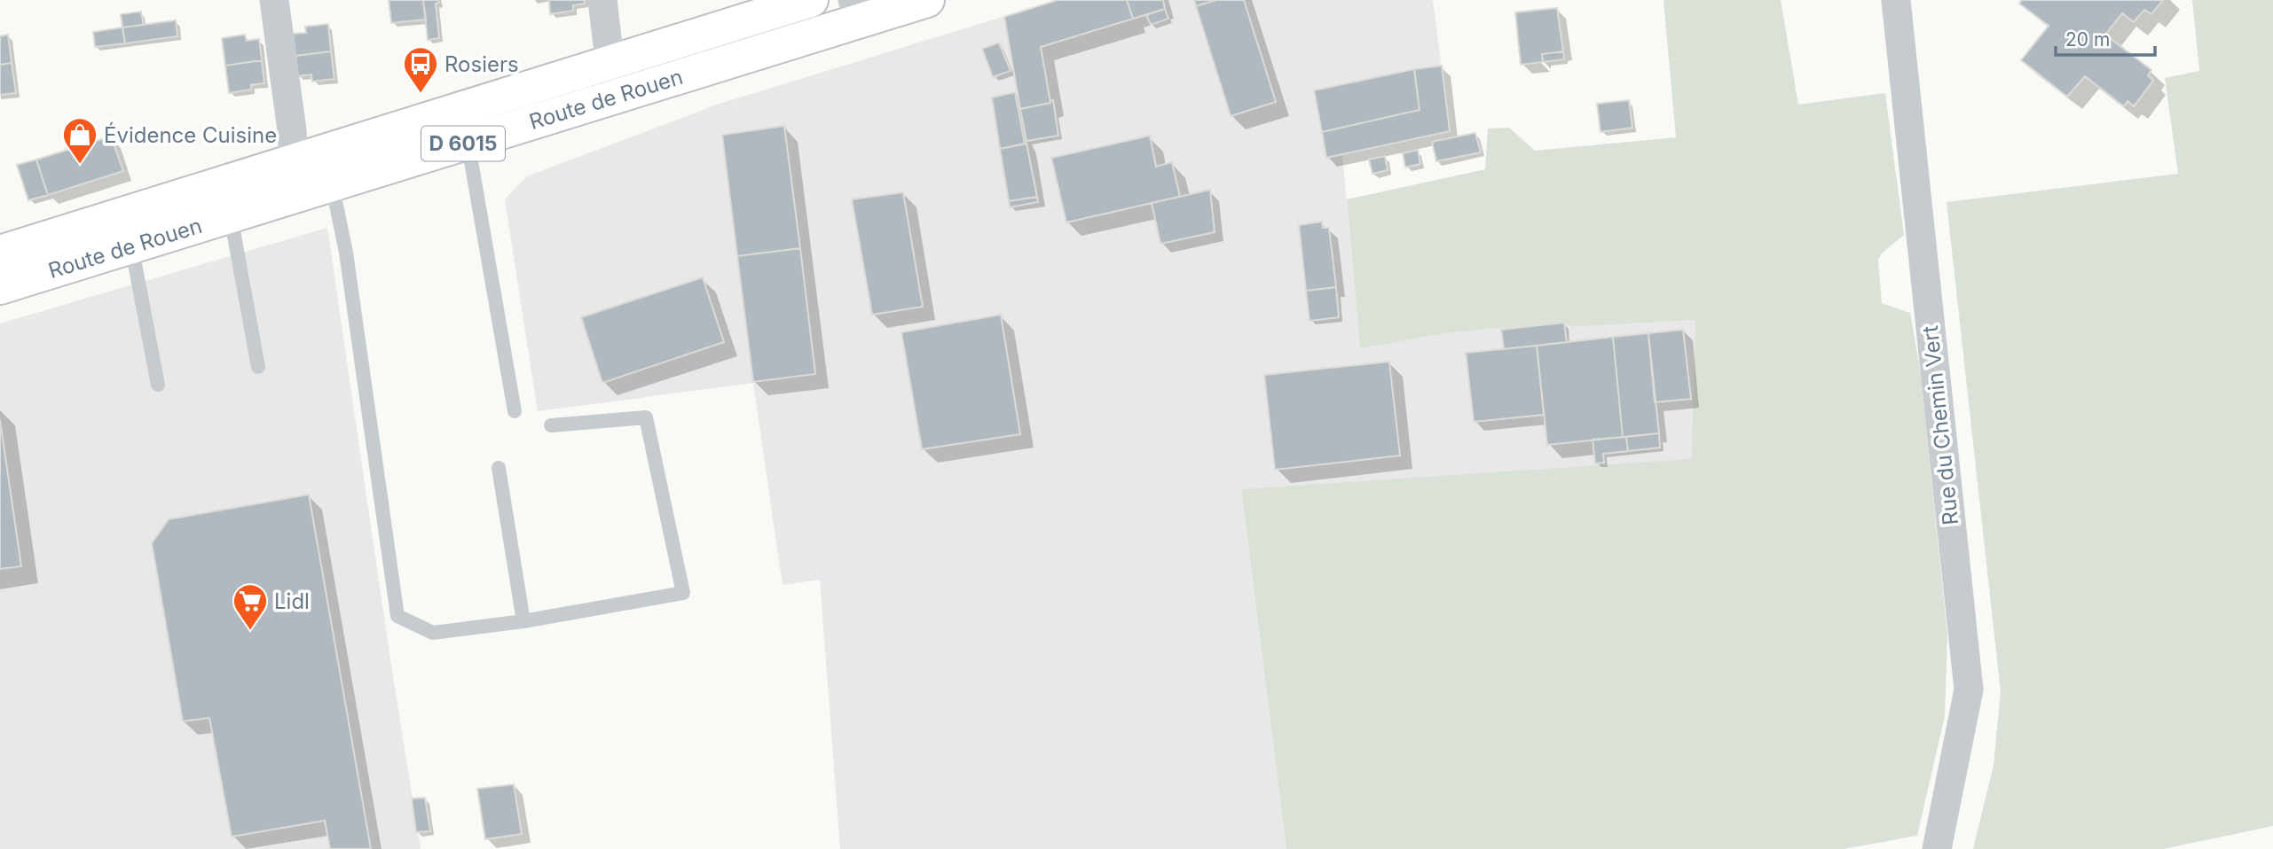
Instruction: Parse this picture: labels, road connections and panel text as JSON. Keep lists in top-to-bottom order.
{
  "streets": {
    "main road": ["Route de Rouen", "D 6015"],
    "street": ["Rue du Chemin Vert"]
  },
  "places": {
    "bus stop": ["Rosiers"],
    "shop": ["Évidence Cuisine"],
    "supermarket": ["Lidl"]
  },
  "scale_bar": "20 m"
}
